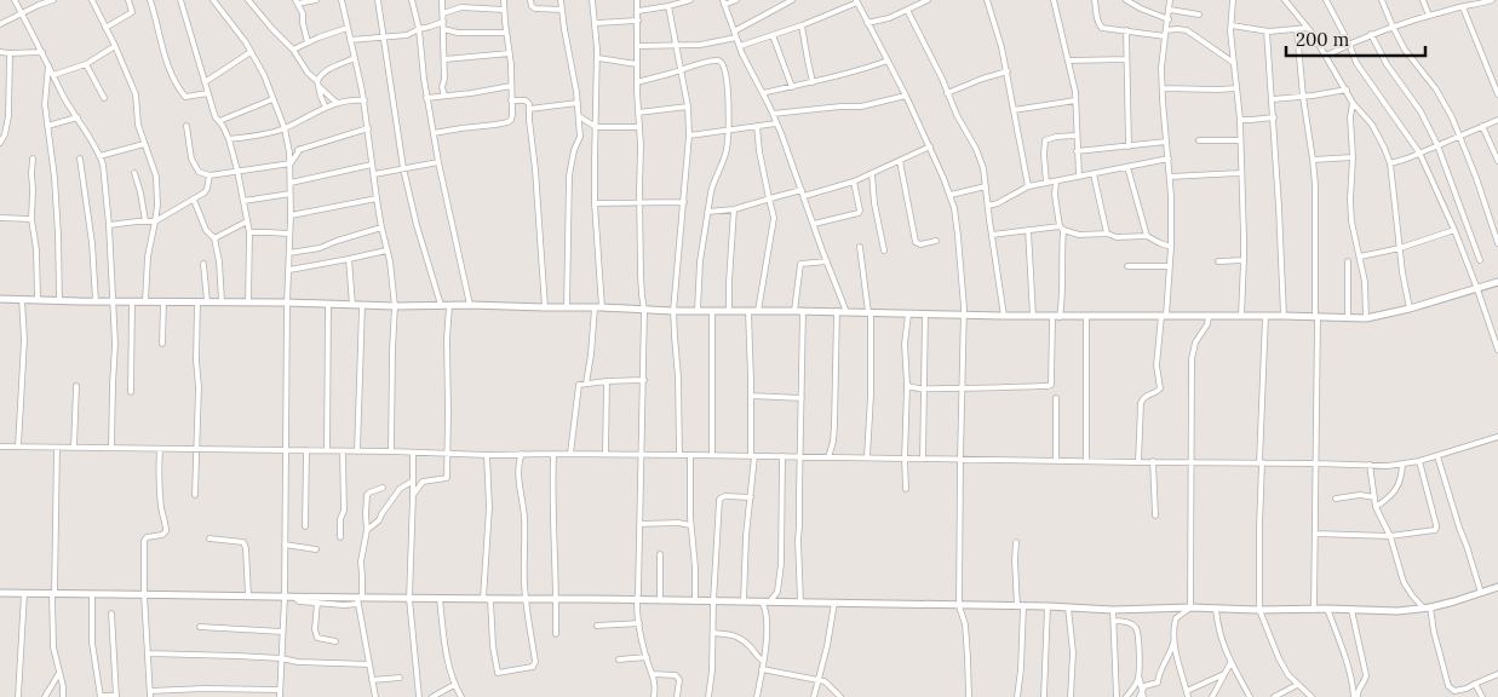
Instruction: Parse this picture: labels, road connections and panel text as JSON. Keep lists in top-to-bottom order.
{
  "scale_bar": "200 m"
}
